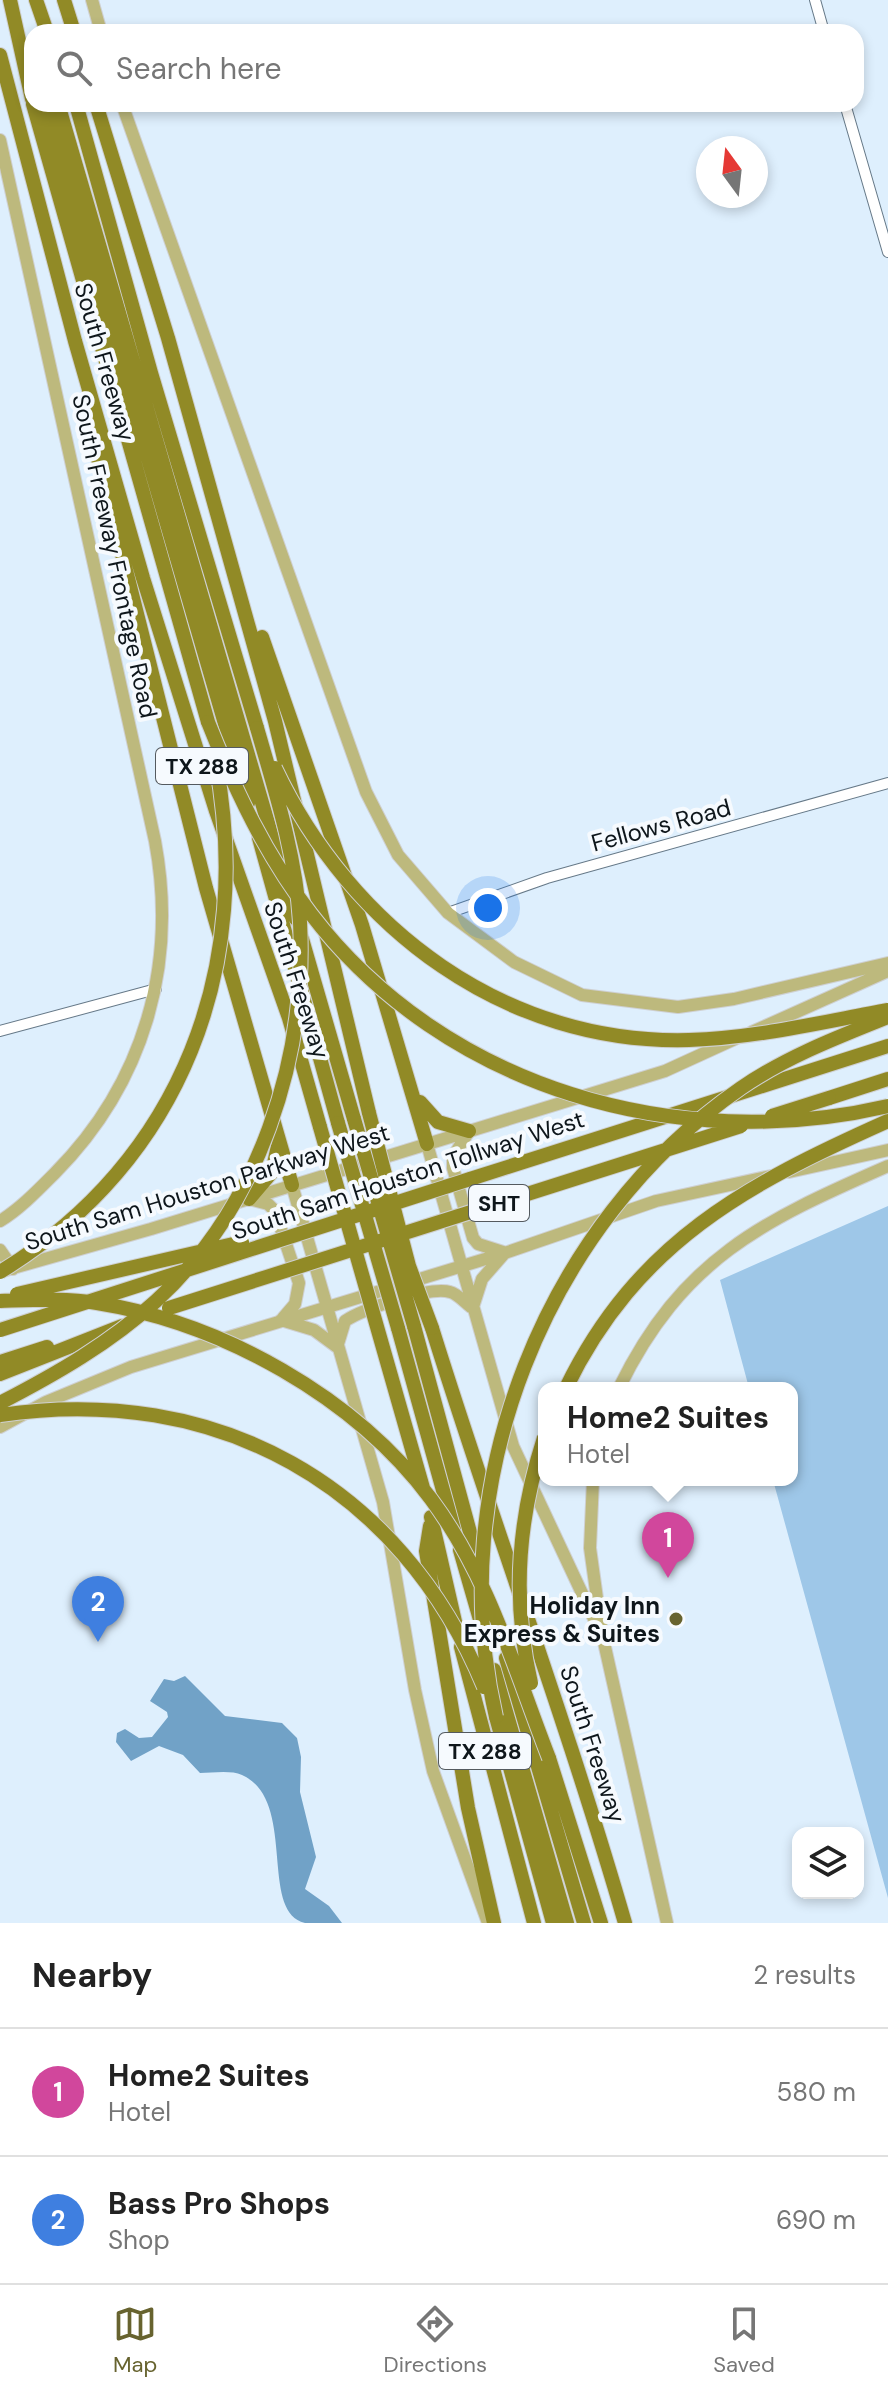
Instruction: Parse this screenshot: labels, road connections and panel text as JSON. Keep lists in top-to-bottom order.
{
  "streets": {
    "highway": [
      "South Freeway",
      "TX 288",
      "South Sam Houston Tollway West",
      "SHT"
    ],
    "main road": ["South Freeway Frontage Road", "South Sam Houston Parkway West"],
    "street": ["Fellows Road"]
  },
  "places": ["Holiday Inn Express & Suites"],
  "north": "top",
  "page": {
    "search": "Search here",
    "popup": ["Home2 Suites", "Hotel"],
    "pins": ["1", "2"],
    "heading": ["Nearby", "2 results"],
    "list": [
      {
        "mark": "1",
        "name": "Home2 Suites",
        "note": "Hotel",
        "value": "580 m"
      },
      {
        "mark": "2",
        "name": "Bass Pro Shops",
        "note": "Shop",
        "value": "690 m"
      }
    ],
    "nav": ["Map", "Directions", "Saved"]
  }
}
